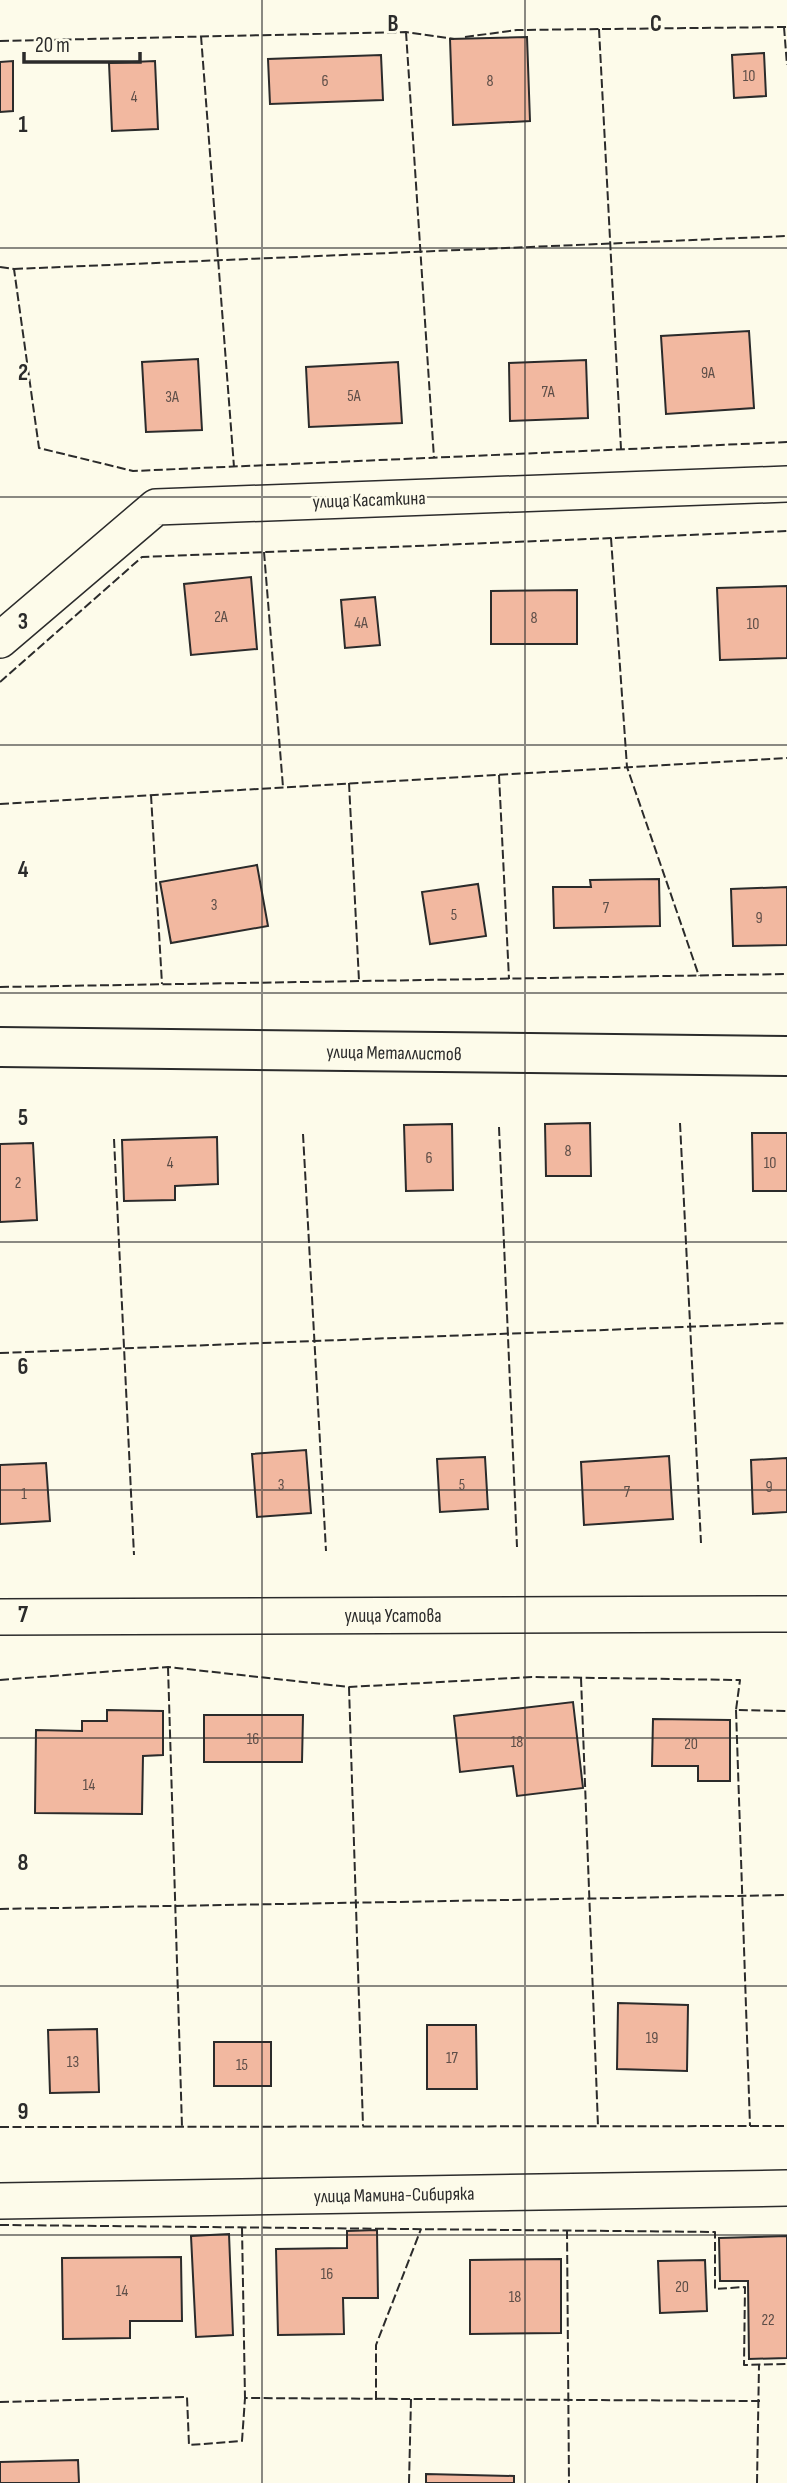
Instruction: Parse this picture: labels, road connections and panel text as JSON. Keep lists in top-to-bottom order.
{
  "streets": {
    "street": [
      "улица Касаткина",
      "улица Металлистов",
      "улица Усатова",
      "улица Мамина-Сибиряка"
    ]
  },
  "house_numbers": [
    "10",
    "6",
    "8",
    "4",
    "9А",
    "7А",
    "5А",
    "3А",
    "2А",
    "8",
    "4А",
    "10",
    "3",
    "7",
    "5",
    "9",
    "8",
    "6",
    "4",
    "10",
    "2",
    "3",
    "5",
    "9",
    "7",
    "1",
    "16",
    "18",
    "20",
    "14",
    "19",
    "17",
    "13",
    "15",
    "16",
    "20",
    "14",
    "18",
    "22"
  ],
  "scale_bar": "20 m",
  "grid": {
    "columns": ["B", "C"],
    "rows": [
      "1",
      "2",
      "3",
      "4",
      "5",
      "6",
      "7",
      "8",
      "9"
    ]
  }
}
